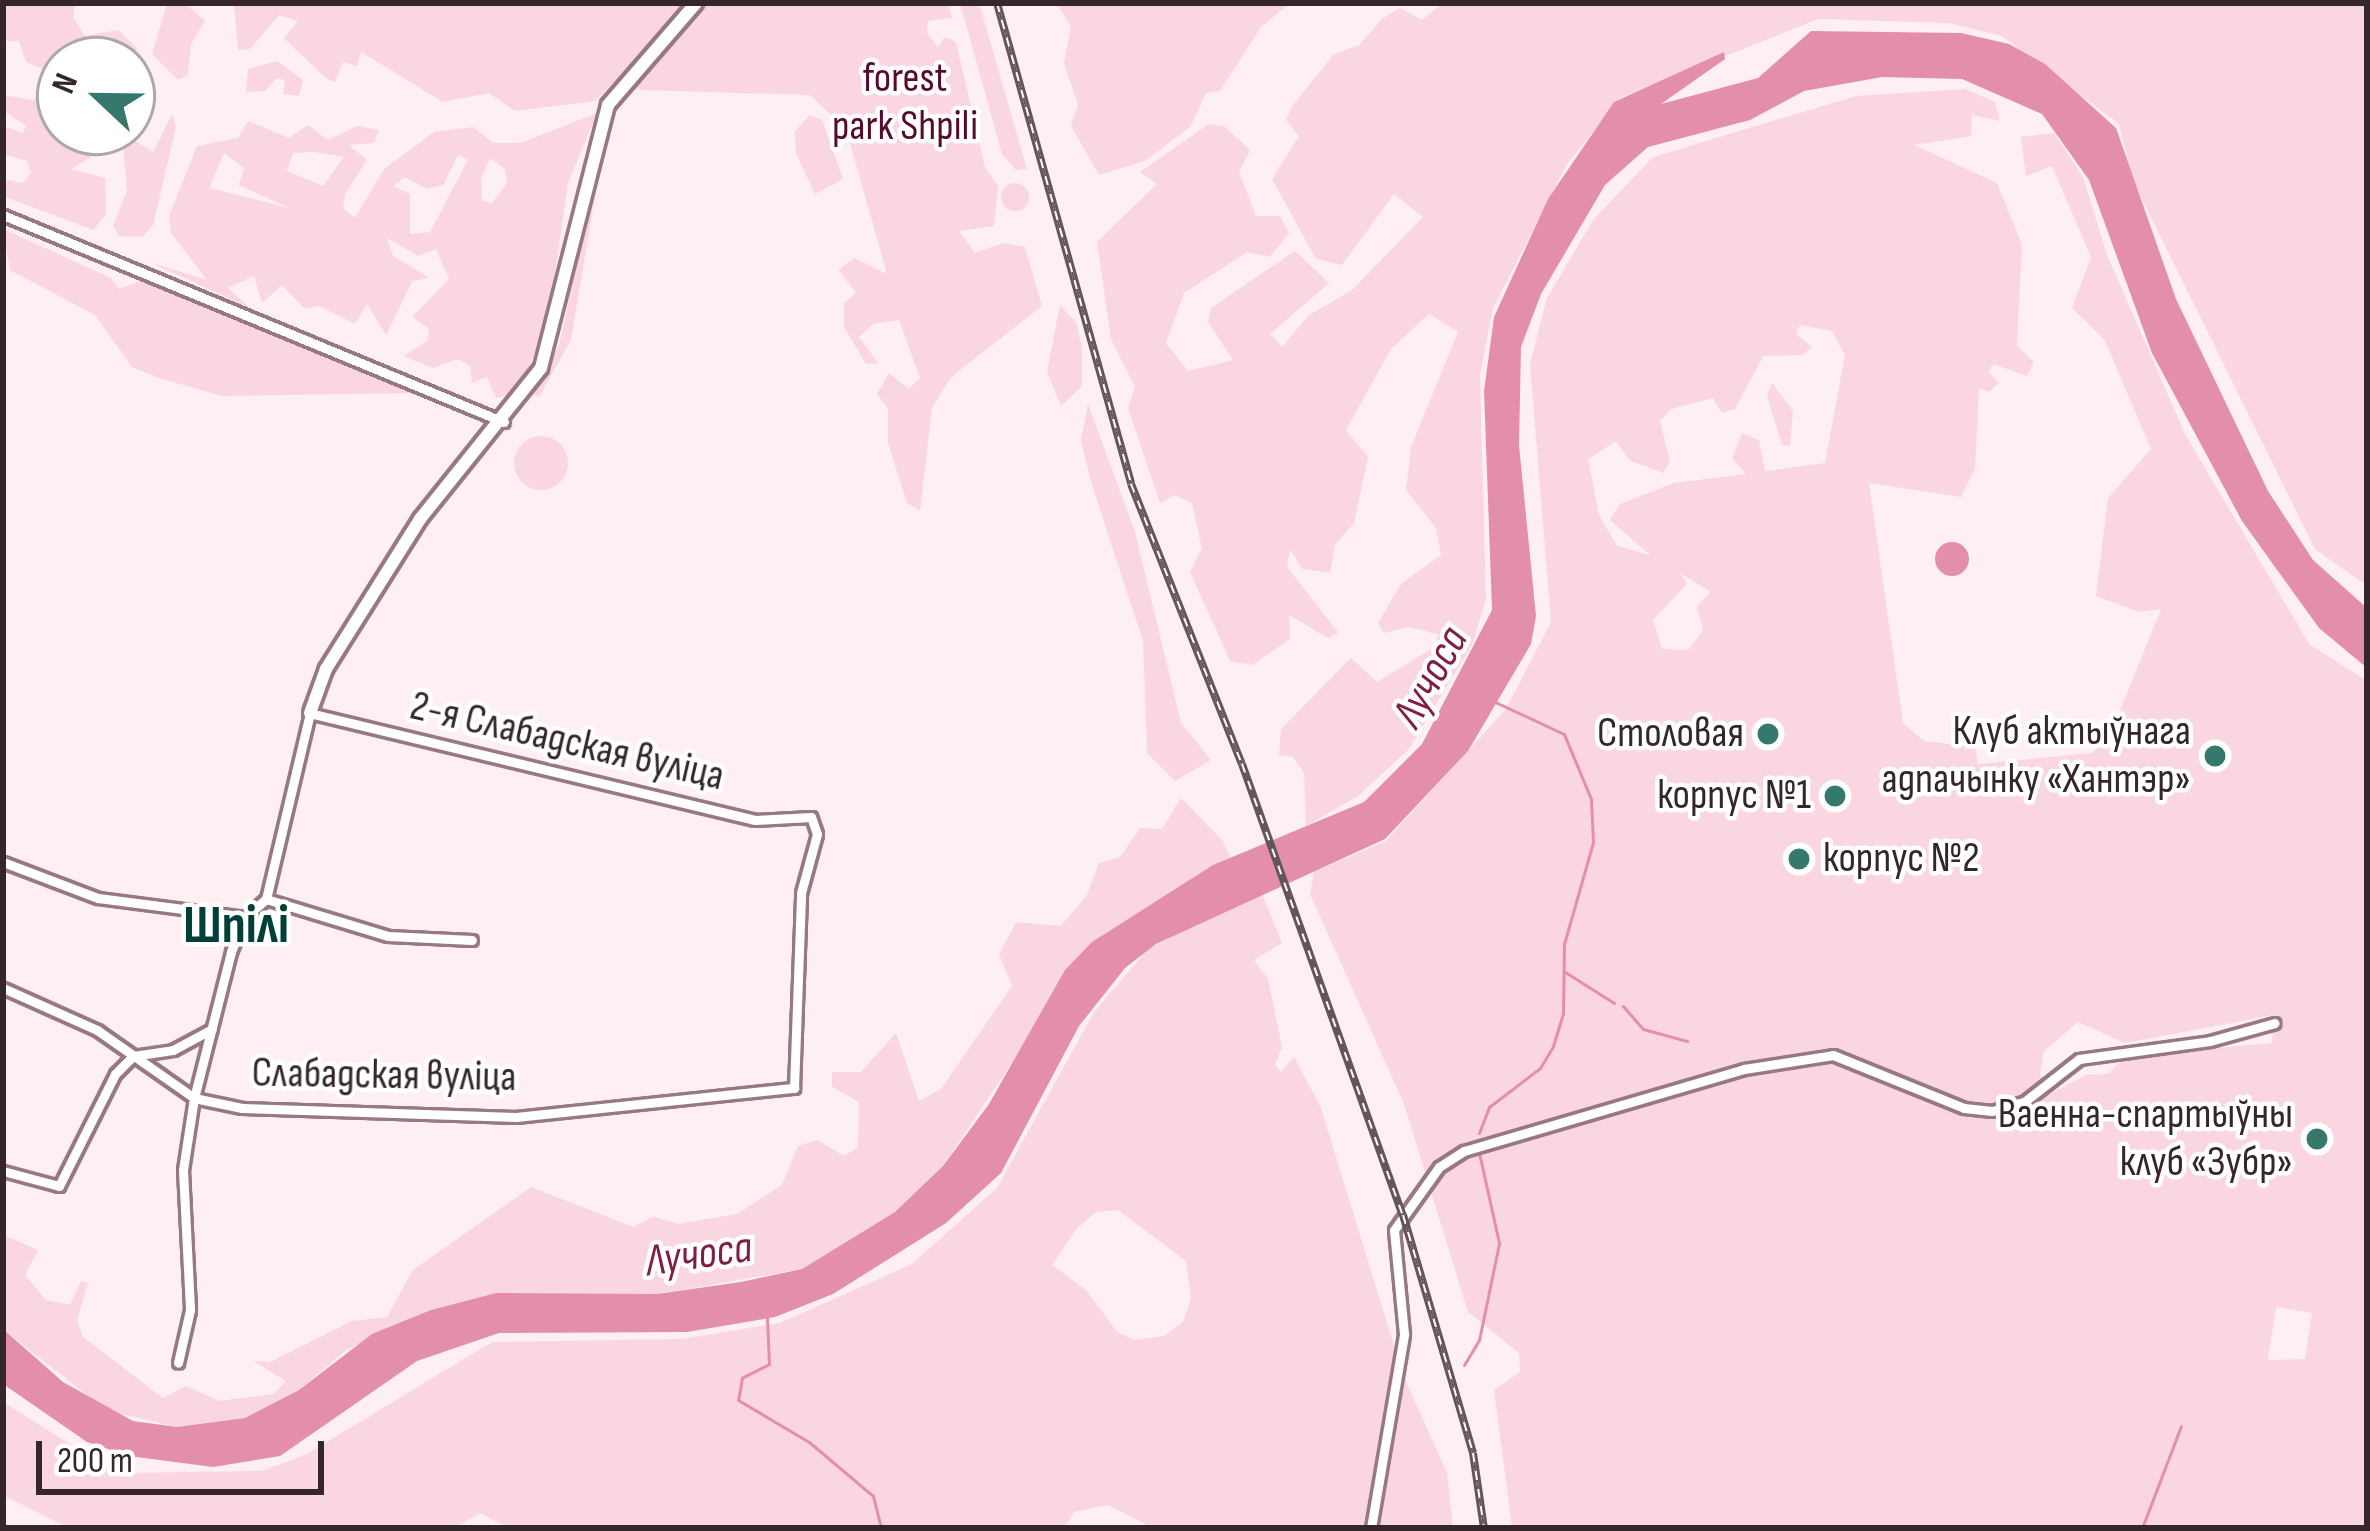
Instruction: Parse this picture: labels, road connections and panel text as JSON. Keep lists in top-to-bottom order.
{
  "streets": {
    "street": ["2-я Слабадская вуліца", "Слабадская вуліца"]
  },
  "crossings": [
    ["2-я Слабадская вуліца", "Слабадская вуліца"]
  ],
  "districts": ["Шпілі"],
  "water": ["Лучоса"],
  "parks": ["forest park Shpili"],
  "places": [
    "Столовая",
    "Клуб актыўнага адпачынку «Хантэр»",
    "корпус №1",
    "корпус №2",
    "Ваенна-спартыўны клуб «Зубр»"
  ],
  "scale_bar": "200 m",
  "north": "left"
}
